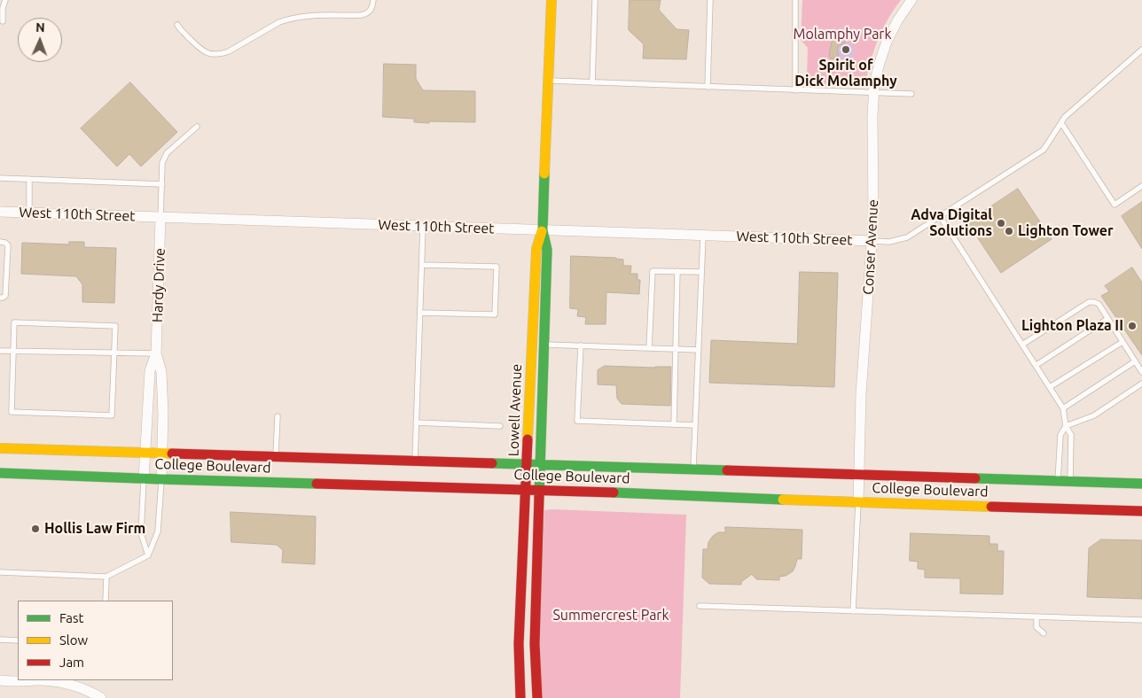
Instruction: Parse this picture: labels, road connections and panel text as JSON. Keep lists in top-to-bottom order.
{
  "streets": {
    "main road": ["Lowell Avenue", "College Boulevard"],
    "street": ["West 110th Street", "Conser Avenue", "Hardy Drive"]
  },
  "crossings": [
    ["West 110th Street", "Conser Avenue"],
    ["West 110th Street", "Hardy Drive"],
    ["West 110th Street", "Lowell Avenue"],
    ["Conser Avenue", "College Boulevard"],
    ["Hardy Drive", "College Boulevard"],
    ["Lowell Avenue", "College Boulevard"]
  ],
  "parks": ["Molamphy Park", "Summercrest Park"],
  "places": [
    "Spirit of Dick Molamphy",
    "Adva Digital Solutions",
    "Lighton Tower",
    "Lighton Plaza II",
    "Hollis Law Firm"
  ],
  "legend": ["Fast", "Slow", "Jam"],
  "north": "top"
}
